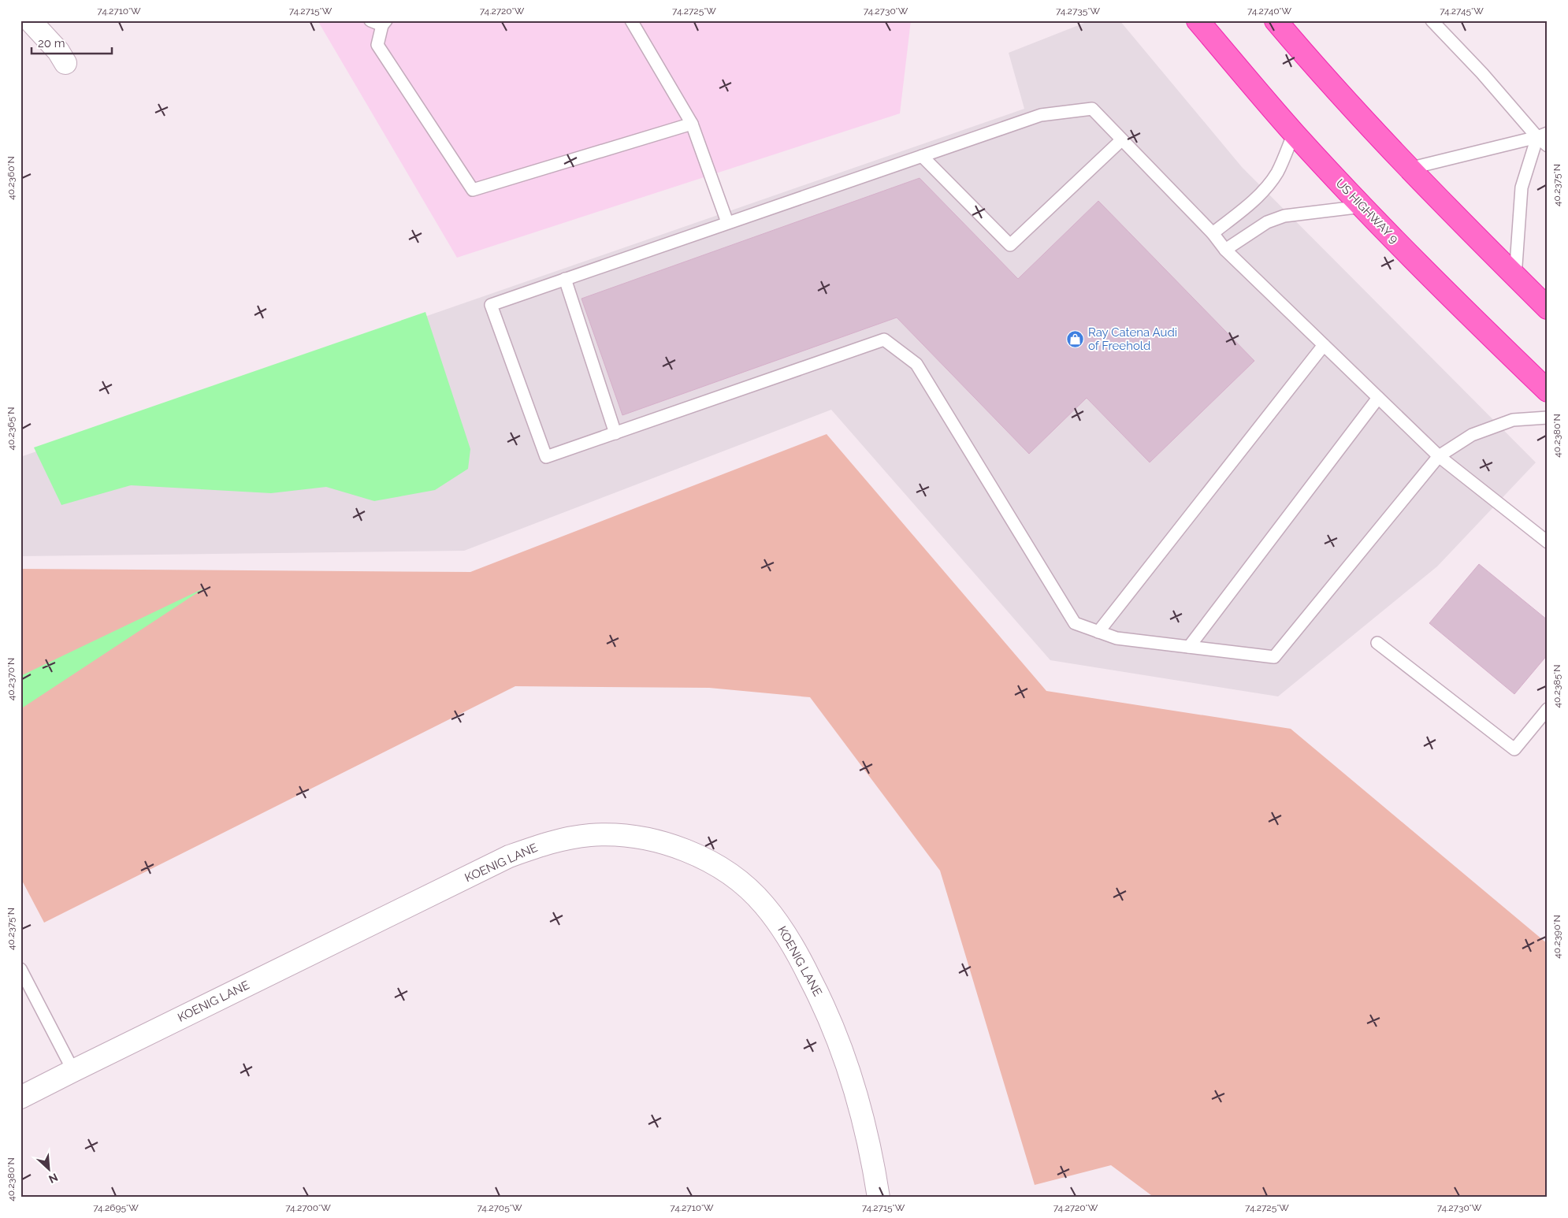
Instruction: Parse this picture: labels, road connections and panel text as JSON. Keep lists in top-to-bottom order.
{
  "streets": {
    "highway": ["US HIGHWAY 9"],
    "street": ["KOENIG LANE"]
  },
  "places": {
    "shop": ["Ray Catena Audi of Freehold"]
  },
  "scale_bar": "20 m",
  "north": "bottom right",
  "coordinates": [
    "74.2710°W",
    "74.2715°W",
    "74.2720°W",
    "74.2725°W",
    "74.2730°W",
    "74.2735°W",
    "74.2740°W",
    "74.2745°W",
    "40.2360°N",
    "40.2375°N",
    "40.2365°N",
    "40.2380°N",
    "40.2370°N",
    "40.2385°N",
    "40.2390°N",
    "74.2695°W",
    "74.2700°W",
    "74.2705°W"
  ]
}
